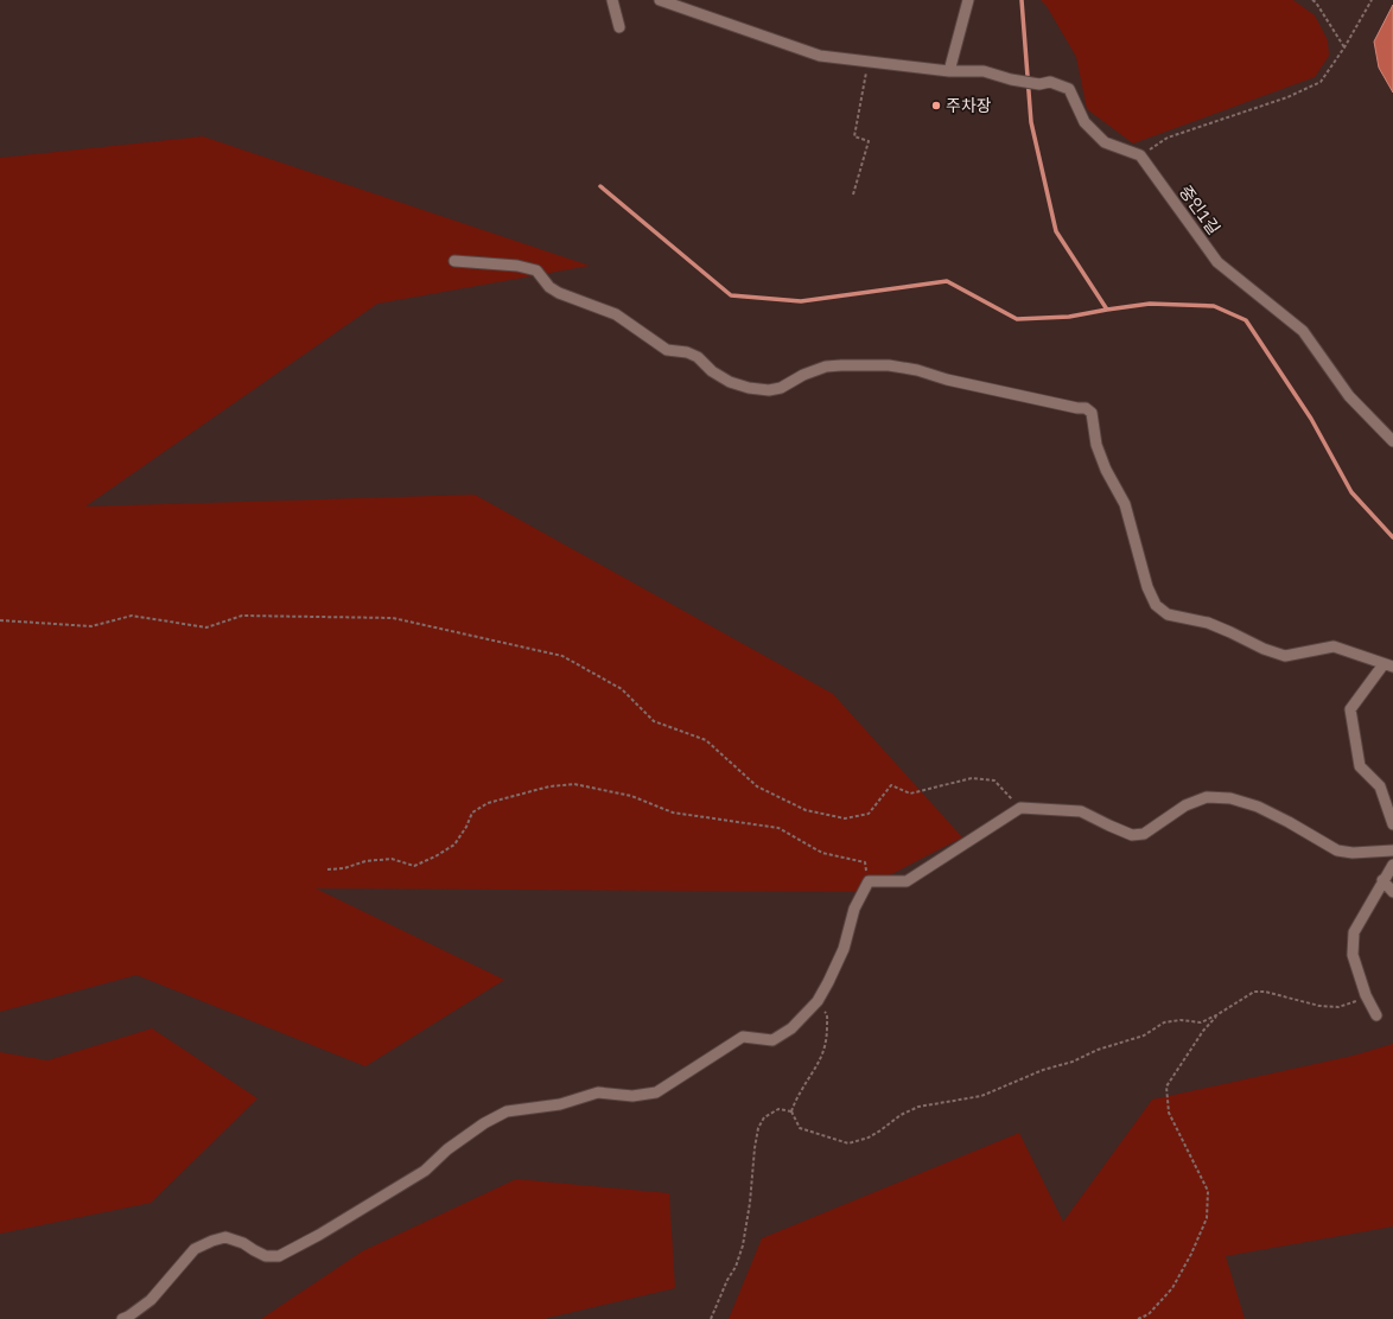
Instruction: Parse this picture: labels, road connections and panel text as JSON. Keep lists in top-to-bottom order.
{
  "streets": {
    "street": ["중인1길"]
  },
  "places": ["주차장"]
}
